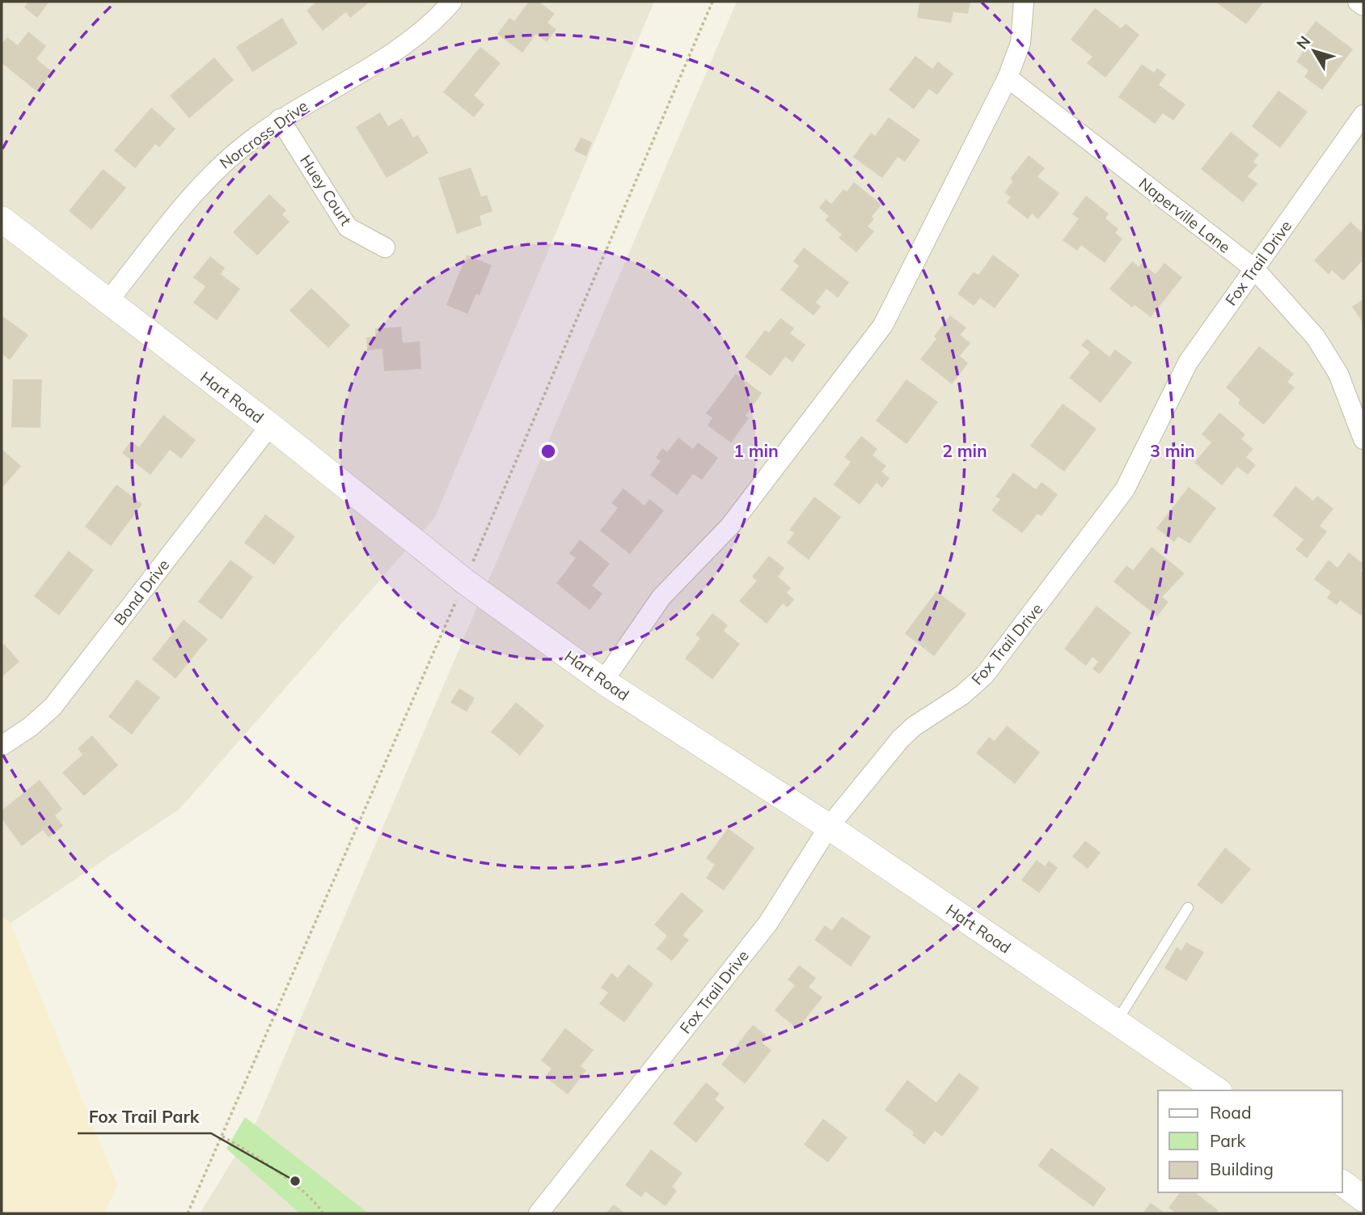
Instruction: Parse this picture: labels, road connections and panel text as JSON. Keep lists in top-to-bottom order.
{
  "streets": {
    "street": [
      "Norcross Drive",
      "Huey Court",
      "Naperville Lane",
      "Fox Trail Drive",
      "Hart Road",
      "Bond Drive"
    ]
  },
  "crossings": [
    ["Norcross Drive", "Huey Court"],
    ["Norcross Drive", "Hart Road"],
    ["Naperville Lane", "Fox Trail Drive"],
    ["Fox Trail Drive", "Hart Road"],
    ["Hart Road", "Bond Drive"]
  ],
  "places": ["Fox Trail Park"],
  "legend": ["Road", "Park", "Building"],
  "north": "top left",
  "rings": ["1 min", "2 min", "3 min"]
}
